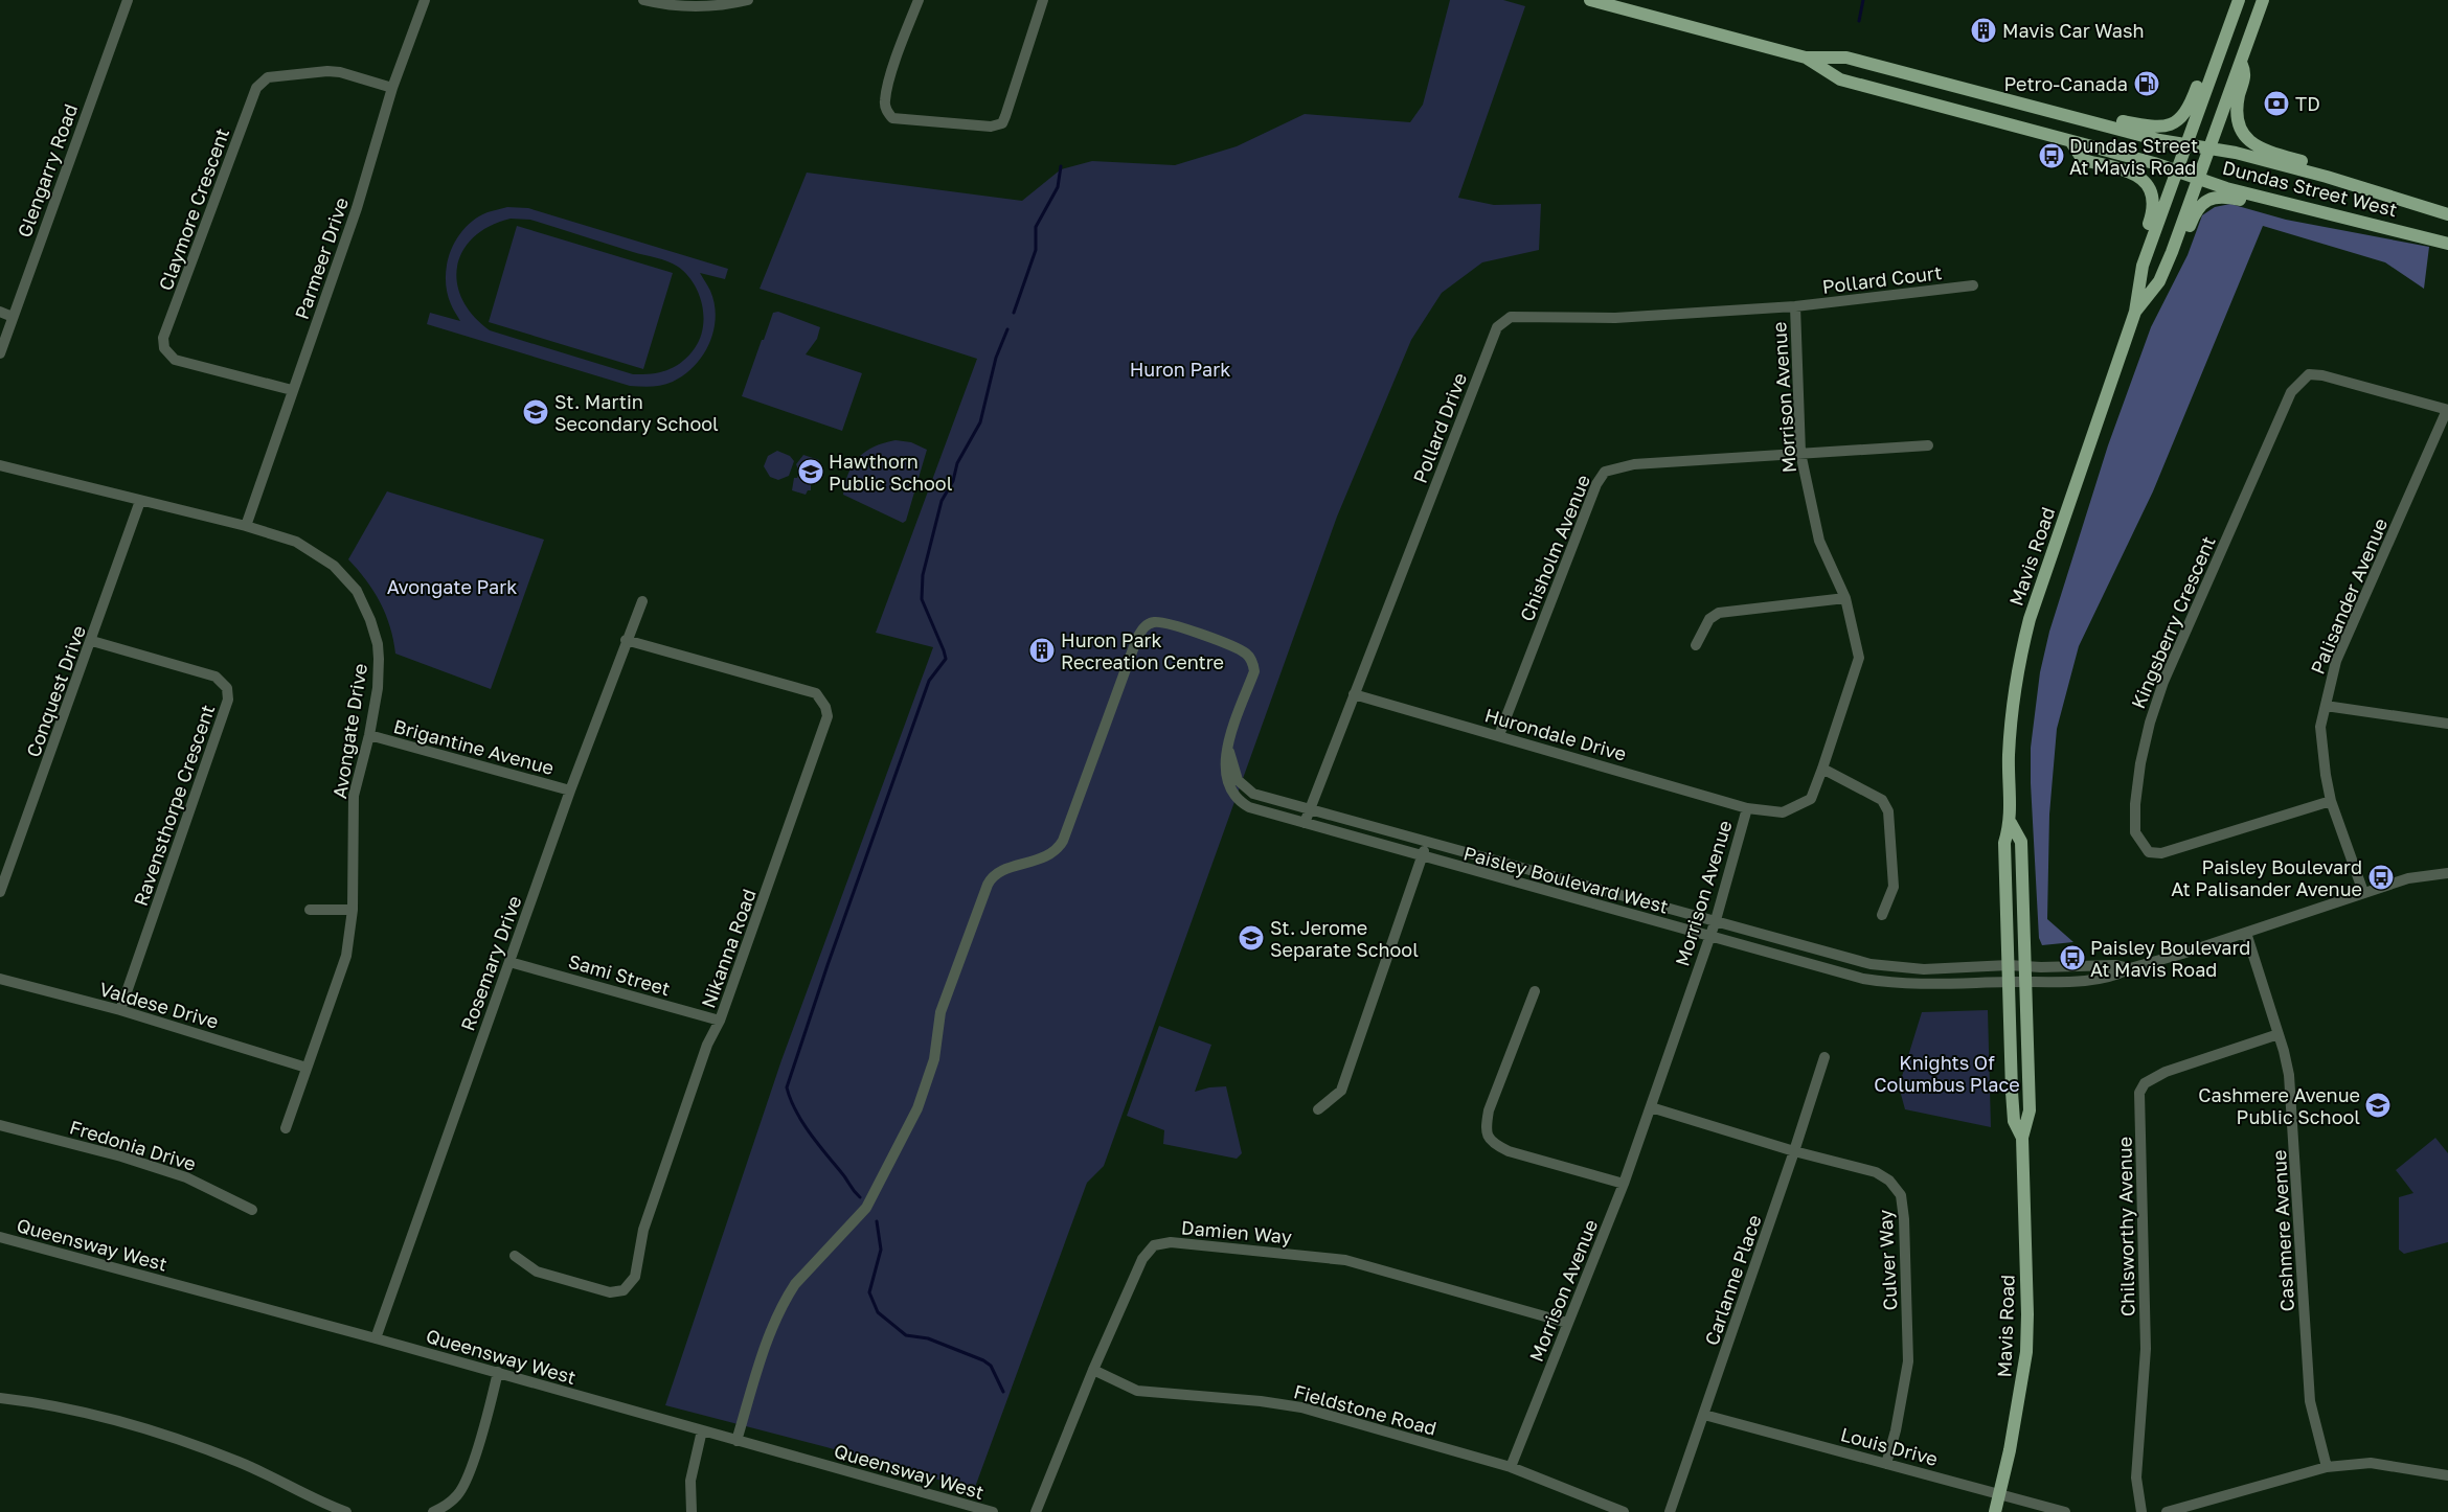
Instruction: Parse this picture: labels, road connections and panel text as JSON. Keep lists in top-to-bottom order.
{
  "streets": {
    "main road": ["Dundas Street West", "Mavis Road"],
    "street": [
      "Glengarry Road",
      "Claymore Crescent",
      "Parmeer Drive",
      "Pollard Court",
      "Morrison Avenue",
      "Pollard Drive",
      "Chisholm Avenue",
      "Palisander Avenue",
      "Kingsberry Crescent",
      "Conquest Drive",
      "Avongate Drive",
      "Hurondale Drive",
      "Brigantine Avenue",
      "Ravensthorpe Crescent",
      "Paisley Boulevard West",
      "Nikanna Road",
      "Rosemary Drive",
      "Sami Street",
      "Valdese Drive",
      "Fredonia Drive",
      "Chilsworthy Avenue",
      "Cashmere Avenue",
      "Damien Way",
      "Queensway West",
      "Culver Way",
      "Carlanne Place",
      "Fieldstone Road",
      "Louis Drive"
    ]
  },
  "crossings": [
    ["Dundas Street West", "Mavis Road"],
    ["Claymore Crescent", "Parmeer Drive"],
    ["Parmeer Drive", "Avongate Drive"],
    ["Pollard Court", "Morrison Avenue"],
    ["Pollard Court", "Pollard Drive"],
    ["Morrison Avenue", "Pollard Drive"],
    ["Morrison Avenue", "Chisholm Avenue"],
    ["Morrison Avenue", "Hurondale Drive"],
    ["Morrison Avenue", "Paisley Boulevard West"],
    ["Morrison Avenue", "Damien Way"],
    ["Morrison Avenue", "Culver Way"],
    ["Morrison Avenue", "Fieldstone Road"],
    ["Pollard Drive", "Hurondale Drive"],
    ["Pollard Drive", "Paisley Boulevard West"],
    ["Chisholm Avenue", "Hurondale Drive"],
    ["Mavis Road", "Paisley Boulevard West"],
    ["Mavis Road", "Louis Drive"],
    ["Palisander Avenue", "Kingsberry Crescent"],
    ["Palisander Avenue", "Paisley Boulevard West"],
    ["Conquest Drive", "Avongate Drive"],
    ["Conquest Drive", "Ravensthorpe Crescent"],
    ["Avongate Drive", "Brigantine Avenue"],
    ["Avongate Drive", "Valdese Drive"],
    ["Brigantine Avenue", "Rosemary Drive"],
    ["Ravensthorpe Crescent", "Valdese Drive"],
    ["Paisley Boulevard West", "Cashmere Avenue"],
    ["Paisley Boulevard West", "Queensway West"],
    ["Nikanna Road", "Rosemary Drive"],
    ["Nikanna Road", "Sami Street"],
    ["Rosemary Drive", "Sami Street"],
    ["Rosemary Drive", "Queensway West"],
    ["Chilsworthy Avenue", "Cashmere Avenue"],
    ["Damien Way", "Fieldstone Road"],
    ["Culver Way", "Carlanne Place"],
    ["Culver Way", "Louis Drive"],
    ["Carlanne Place", "Louis Drive"]
  ],
  "parks": ["Huron Park", "Avongate Park", "Knights Of Columbus Place"],
  "places": {
    "building": ["Mavis Car Wash", "Huron Park Recreation Centre"],
    "fuel station": ["Petro-Canada"],
    "bank": ["TD"],
    "bus stop": ["Dundas Street At Mavis Road", "Paisley Boulevard At Palisander Avenue", "Paisley Boulevard At Mavis Road"],
    "school or university": [
      "St. Martin Secondary School",
      "Hawthorn Public School",
      "St. Jerome Separate School",
      "Cashmere Avenue Public School"
    ]
  }
}
